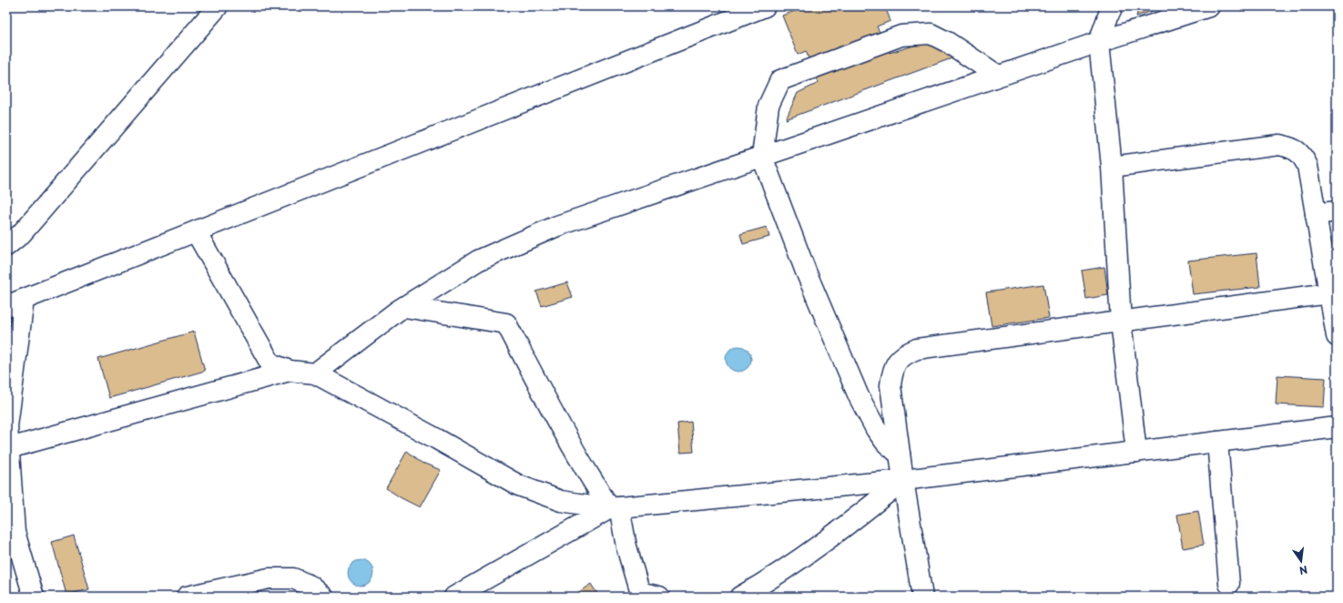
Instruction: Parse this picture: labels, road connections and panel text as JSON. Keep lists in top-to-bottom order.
{
  "north": "bottom"
}
